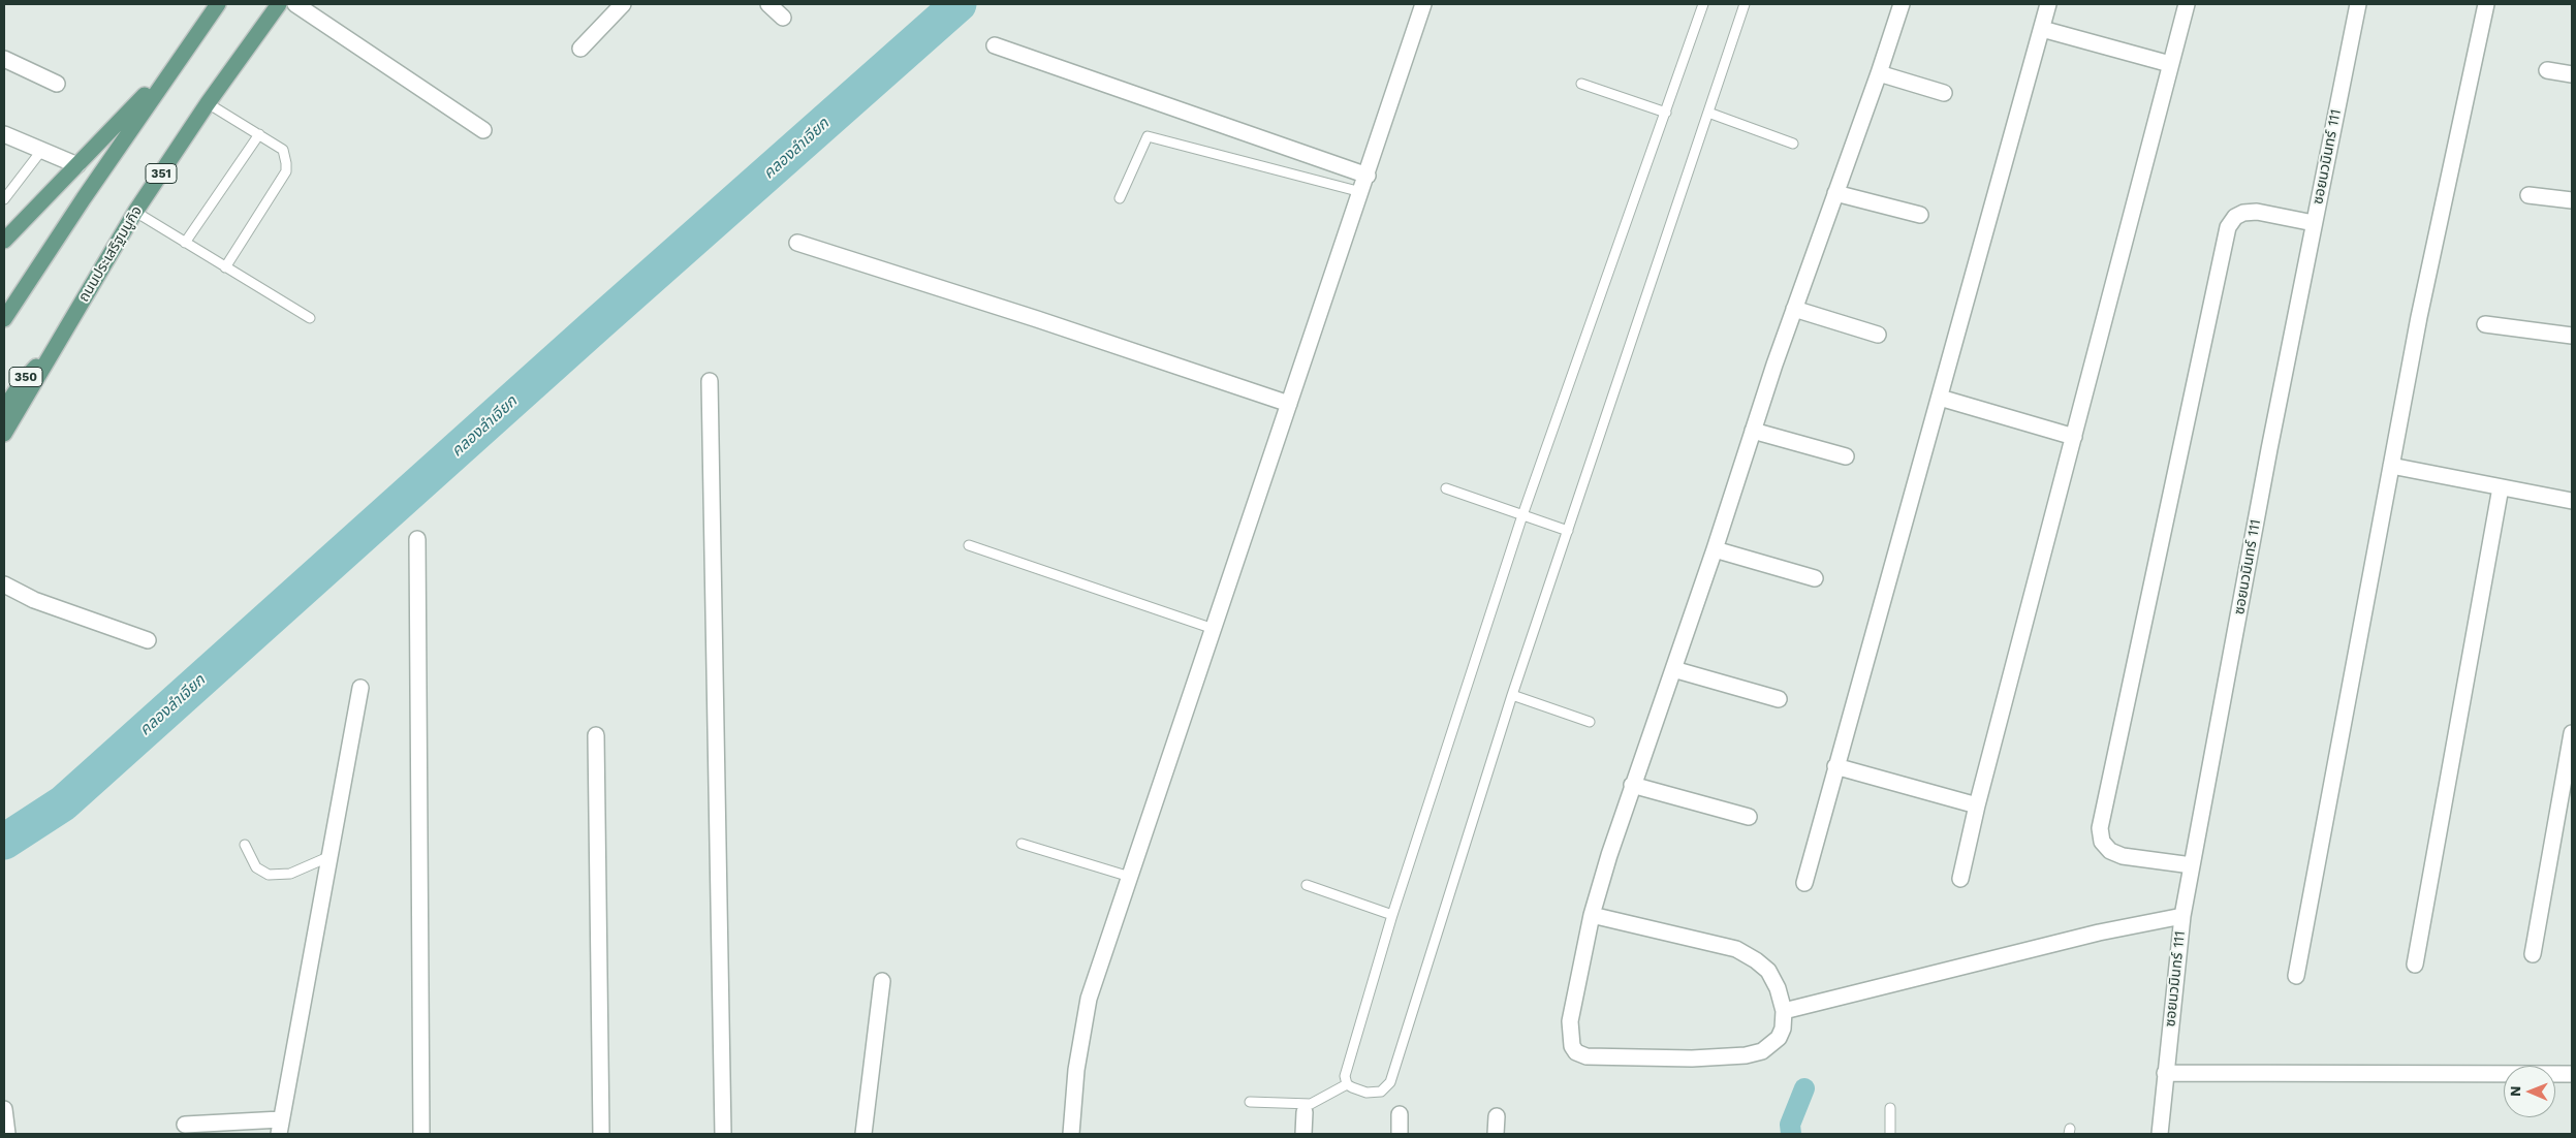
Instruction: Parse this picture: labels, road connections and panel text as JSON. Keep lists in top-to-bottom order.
{
  "streets": {
    "main road": ["351", "ถนนประเสริฐมนูกิจ", "350"],
    "street": ["ซอยนวมินทร์ 111"]
  },
  "crossings": [
    ["ถนนประเสริฐมนูกิจ", "350"]
  ],
  "water": ["คลองลำเจียก"],
  "north": "left"
}
